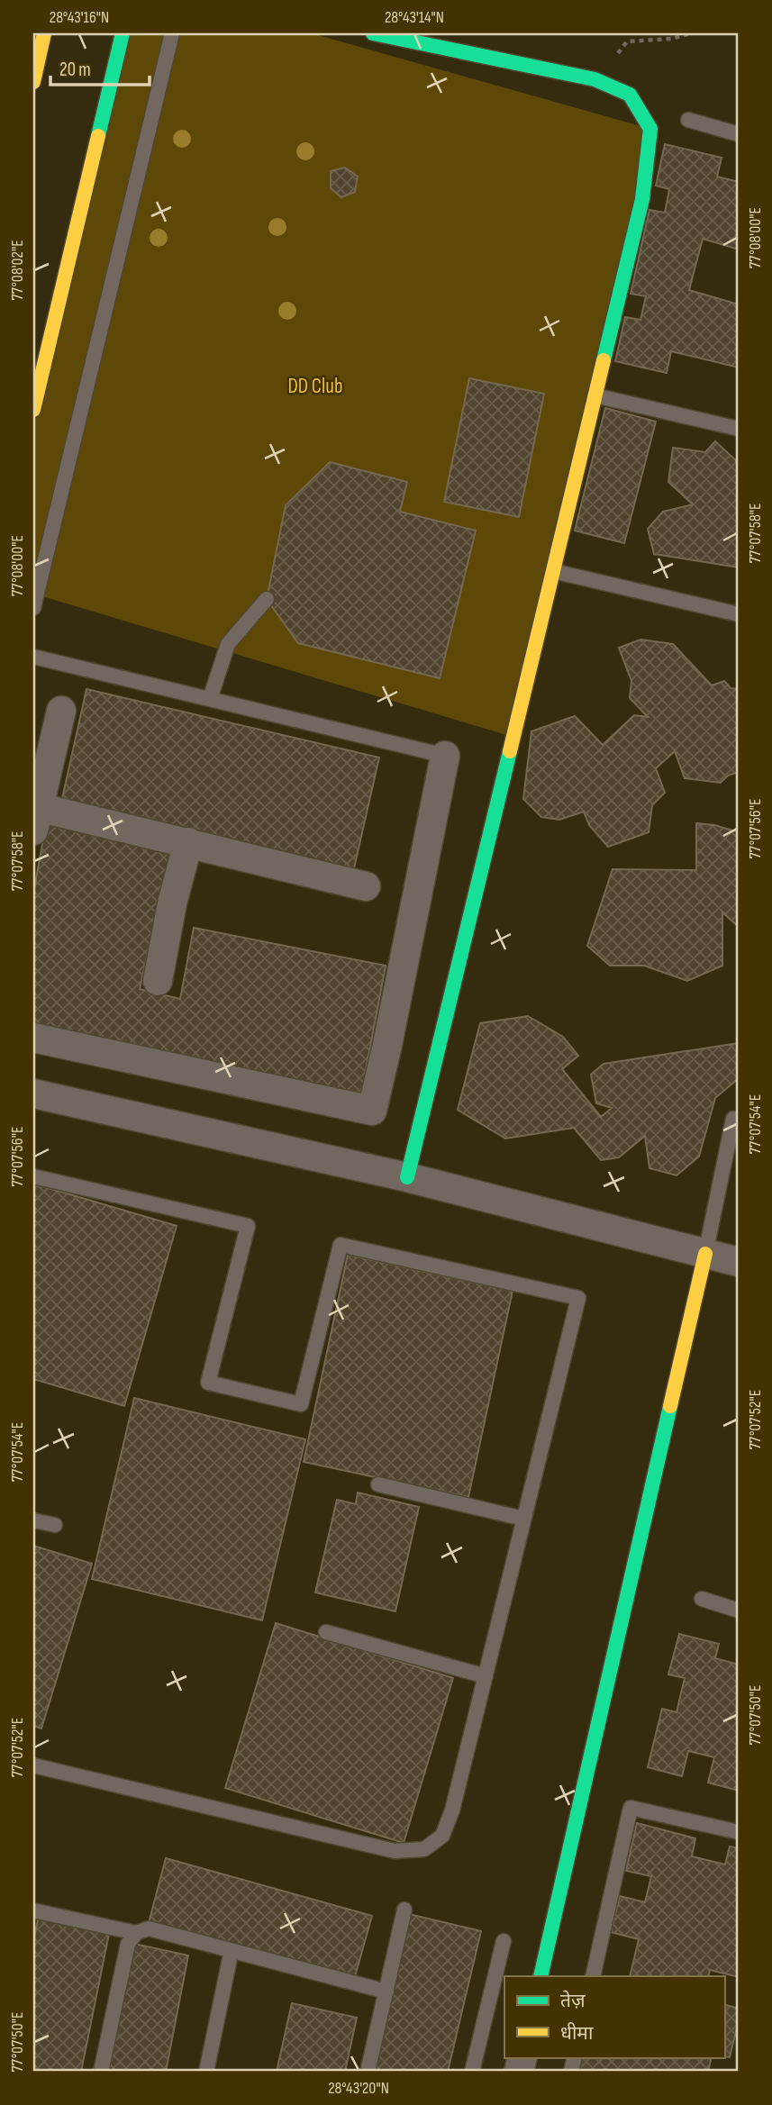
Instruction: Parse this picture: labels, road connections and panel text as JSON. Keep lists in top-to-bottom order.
{
  "parks": ["DD Club"],
  "legend": ["तेज़", "धीमा"],
  "scale_bar": "20 m",
  "coordinates": [
    "28°43'16\"N",
    "28°43'14\"N",
    "77°08'00\"E",
    "77°08'02\"E",
    "77°07'58\"E",
    "77°07'56\"E",
    "77°07'54\"E",
    "77°07'52\"E",
    "77°07'50\"E",
    "28°43'20\"N"
  ]
}
